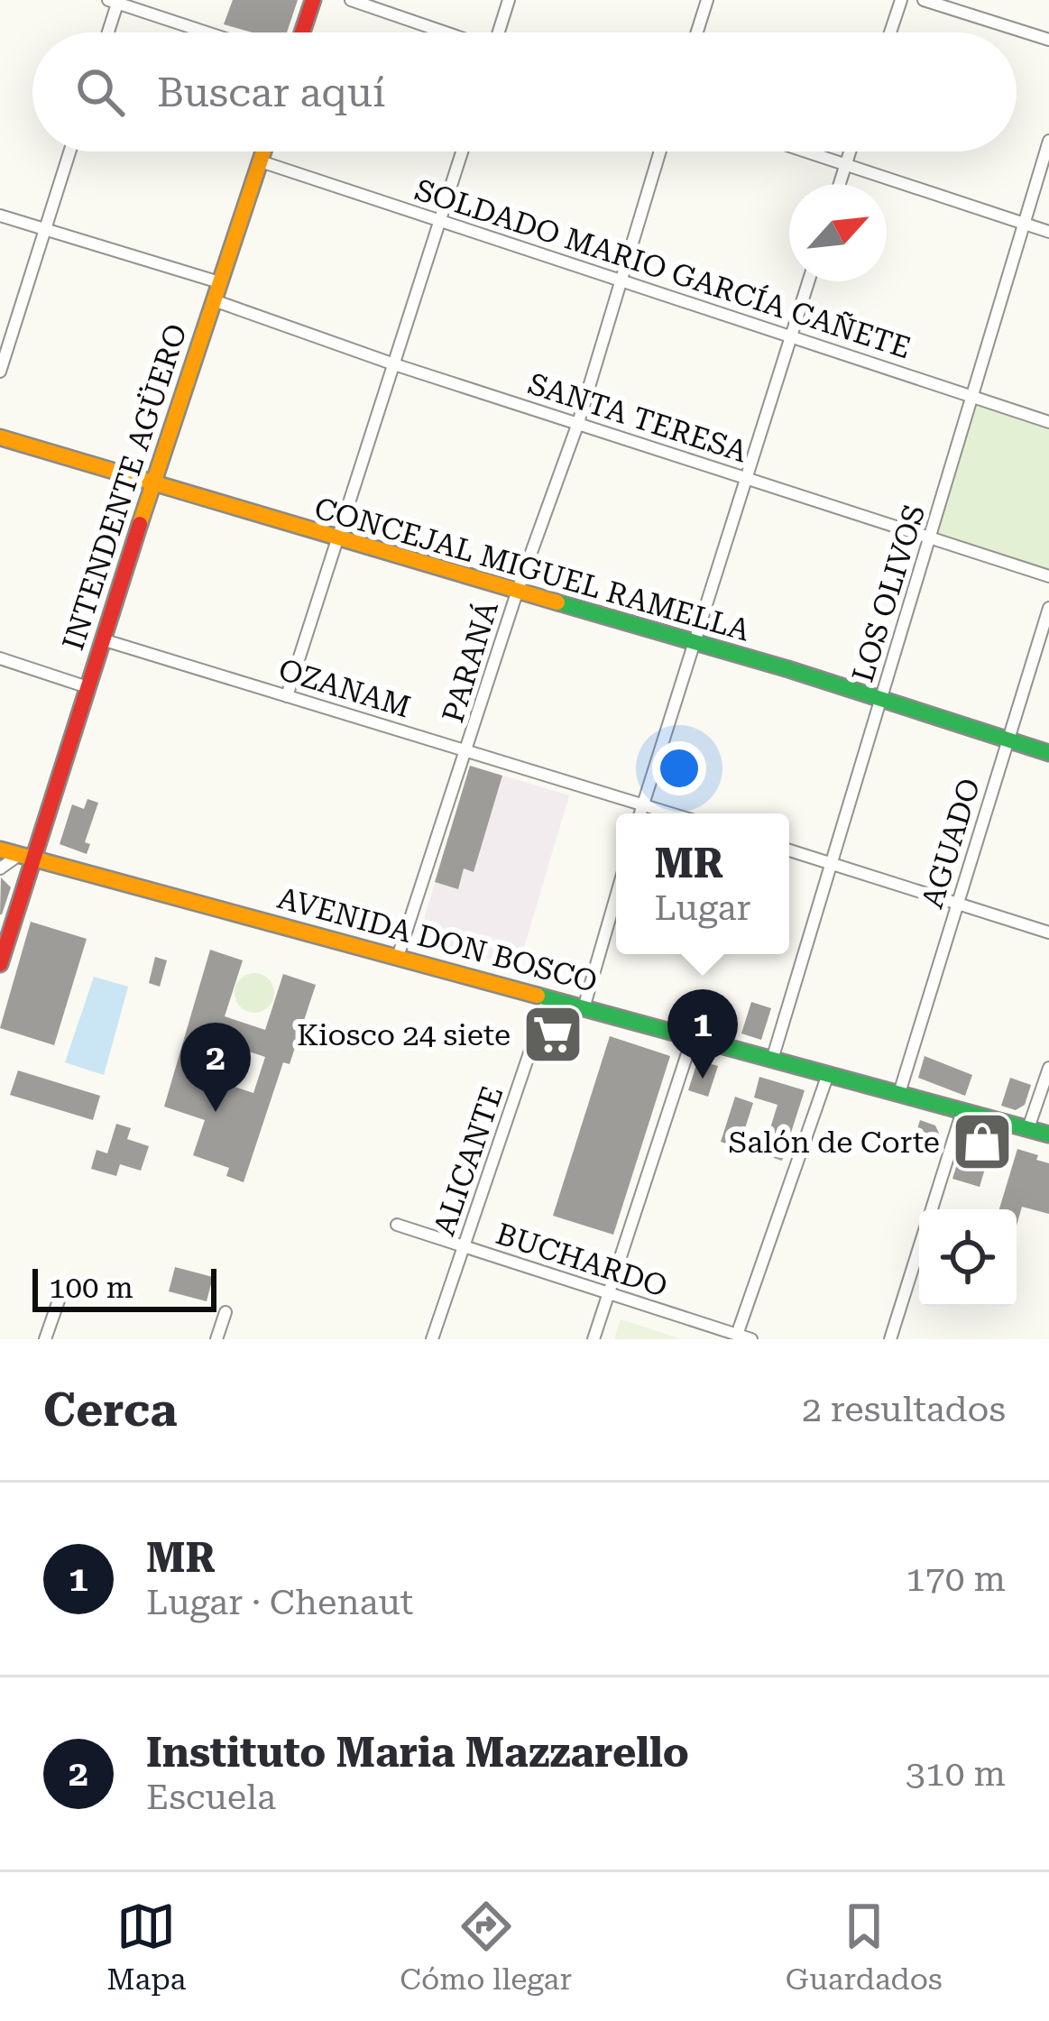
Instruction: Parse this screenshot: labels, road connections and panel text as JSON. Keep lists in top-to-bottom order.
{
  "streets": {
    "street": [
      "SOLDADO MARIO GARCÍA CAÑETE",
      "SANTA TERESA",
      "INTENDENTE AGÜERO",
      "CONCEJAL MIGUEL RAMELLA",
      "LOS OLIVOS",
      "PARANÁ",
      "OZANAM",
      "AGUADO",
      "AVENIDA DON BOSCO",
      "ALICANTE",
      "BUCHARDO"
    ]
  },
  "crossings": [
    ["SOLDADO MARIO GARCÍA CAÑETE", "INTENDENTE AGÜERO"],
    ["SOLDADO MARIO GARCÍA CAÑETE", "LOS OLIVOS"],
    ["SOLDADO MARIO GARCÍA CAÑETE", "PARANÁ"],
    ["SANTA TERESA", "INTENDENTE AGÜERO"],
    ["SANTA TERESA", "LOS OLIVOS"],
    ["SANTA TERESA", "PARANÁ"],
    ["INTENDENTE AGÜERO", "CONCEJAL MIGUEL RAMELLA"],
    ["INTENDENTE AGÜERO", "OZANAM"],
    ["INTENDENTE AGÜERO", "AVENIDA DON BOSCO"],
    ["CONCEJAL MIGUEL RAMELLA", "LOS OLIVOS"],
    ["CONCEJAL MIGUEL RAMELLA", "PARANÁ"],
    ["CONCEJAL MIGUEL RAMELLA", "AGUADO"],
    ["LOS OLIVOS", "AVENIDA DON BOSCO"],
    ["PARANÁ", "OZANAM"],
    ["PARANÁ", "AVENIDA DON BOSCO"],
    ["AGUADO", "AVENIDA DON BOSCO"],
    ["AVENIDA DON BOSCO", "ALICANTE"],
    ["ALICANTE", "BUCHARDO"]
  ],
  "places": {
    "supermarket": ["Kiosco 24 siete"],
    "shop": ["Salón de Corte"]
  },
  "scale_bar": "100 m",
  "north": "top right",
  "page": {
    "search": "Buscar aquí",
    "popup": ["MR", "Lugar"],
    "pins": ["1", "2"],
    "scale": "100 m",
    "heading": ["Cerca", "2 resultados"],
    "list": [
      {
        "mark": "1",
        "name": "MR",
        "note": "Lugar · Chenaut",
        "value": "170 m"
      },
      {
        "mark": "2",
        "name": "Instituto Maria Mazzarello",
        "note": "Escuela",
        "value": "310 m"
      }
    ],
    "nav": ["Mapa", "Cómo llegar", "Guardados"]
  }
}
